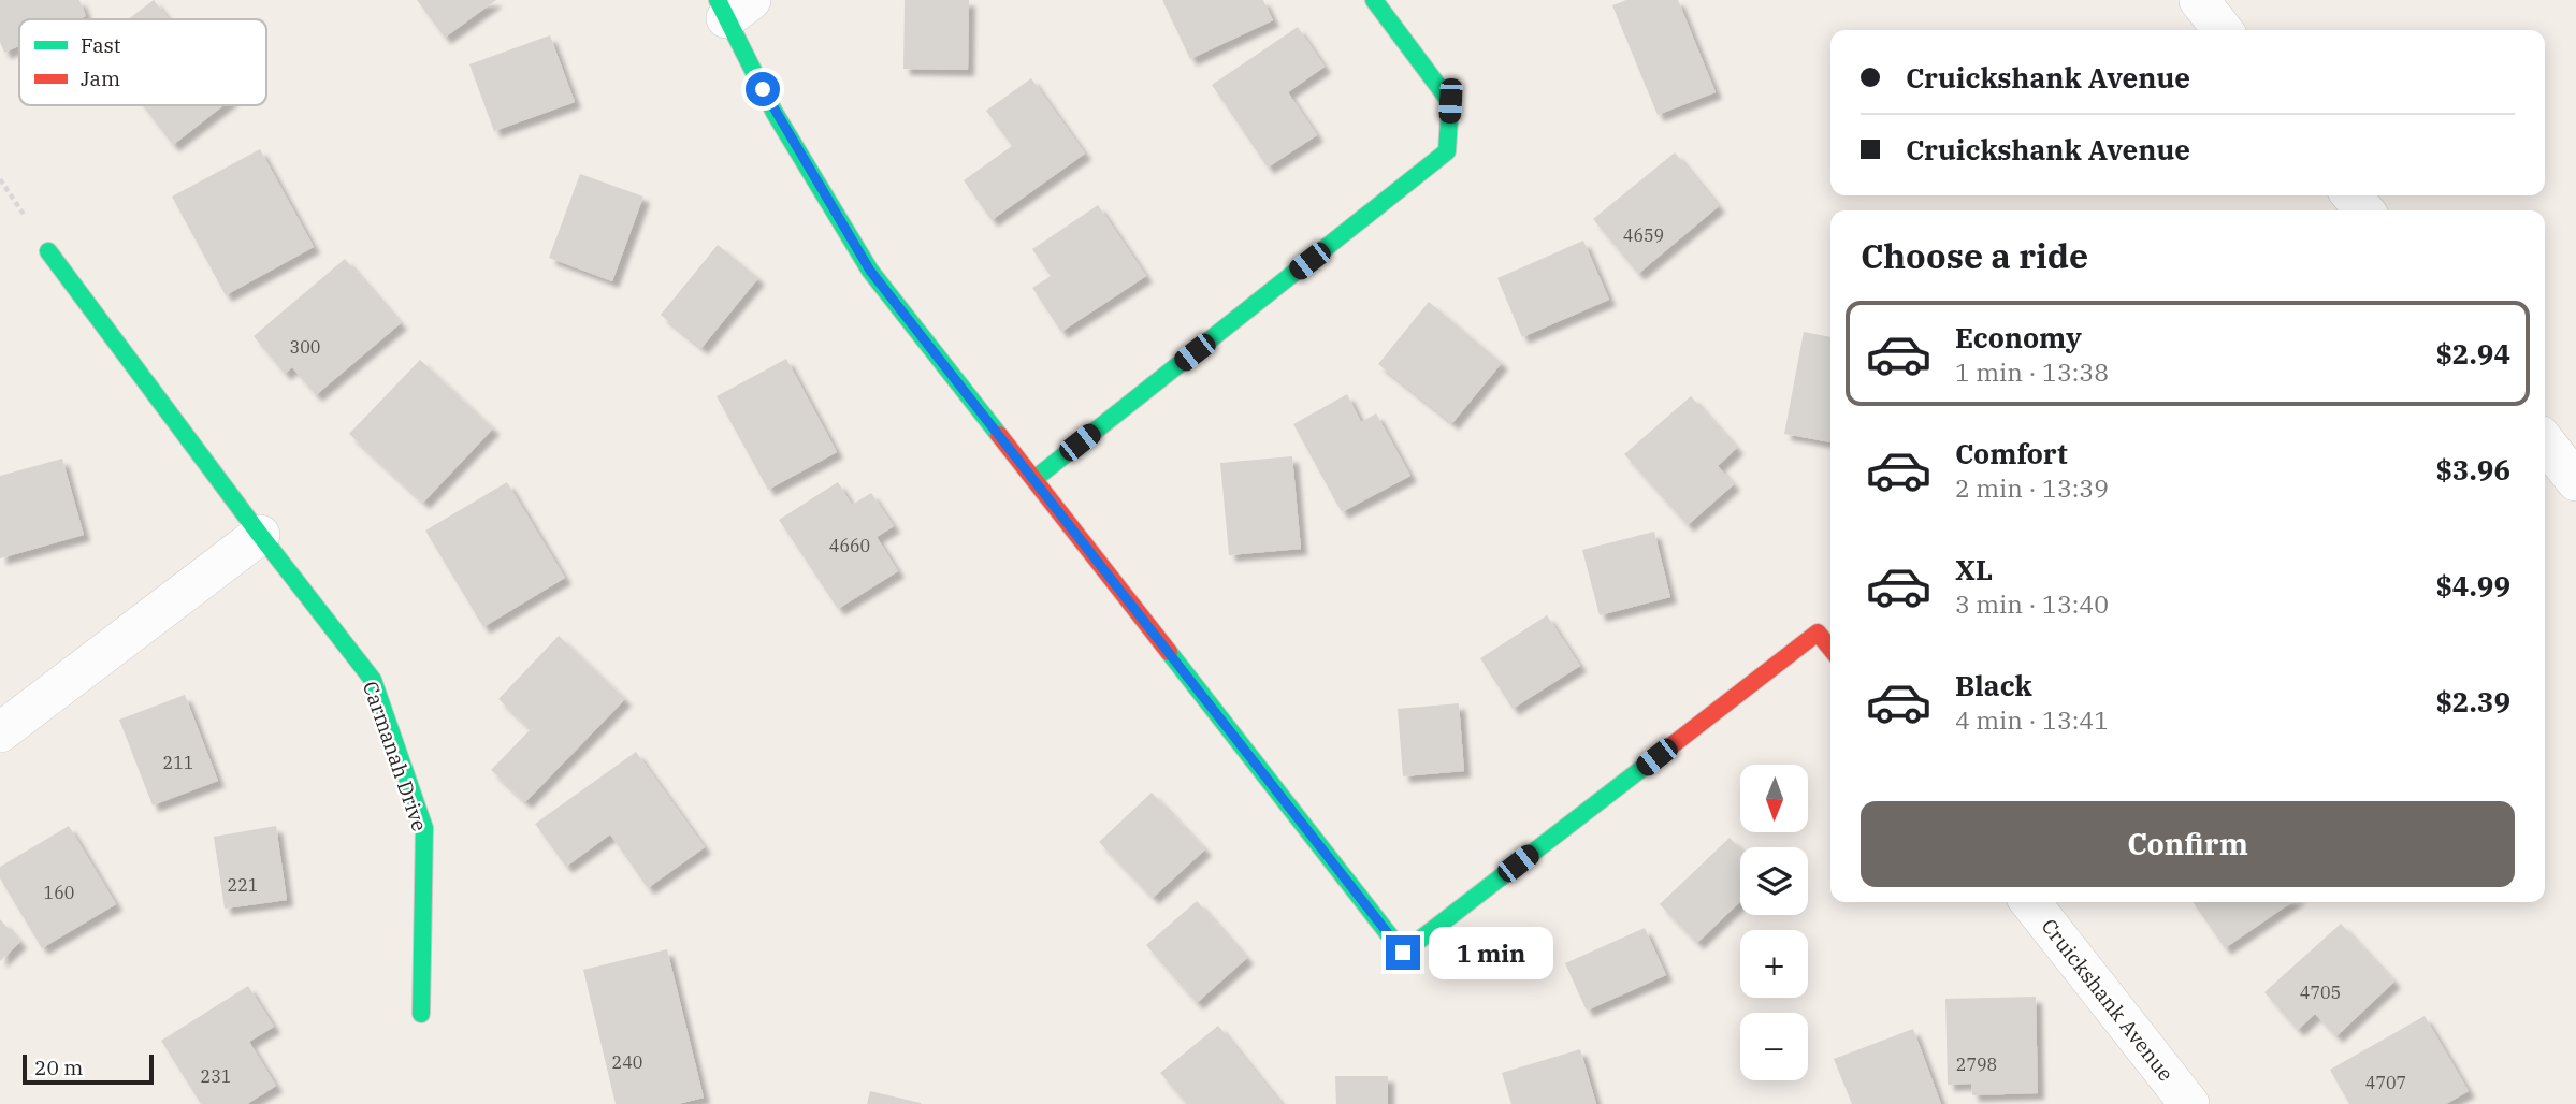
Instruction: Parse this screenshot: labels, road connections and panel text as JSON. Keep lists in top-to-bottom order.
{
  "streets": {
    "street": ["Carmanah Drive", "Cruickshank Avenue"]
  },
  "house_numbers": [
    "4659",
    "300",
    "4660",
    "211",
    "221",
    "160",
    "4705",
    "240",
    "2798",
    "231",
    "4707"
  ],
  "legend": ["Fast", "Jam"],
  "scale_bar": "20 m",
  "north": "bottom",
  "page": {
    "banner": ["Cruickshank Avenue", "Cruickshank Avenue"],
    "heading": "Choose a ride",
    "list": [
      {
        "name": "Economy",
        "note": "1 min · 13:38",
        "value": "$2.94"
      },
      {
        "name": "Comfort",
        "note": "2 min · 13:39",
        "value": "$3.96"
      },
      {
        "name": "XL",
        "note": "3 min · 13:40",
        "value": "$4.99"
      },
      {
        "name": "Black",
        "note": "4 min · 13:41",
        "value": "$2.39"
      }
    ],
    "map_buttons": ["+", "−"],
    "buttons": "Confirm",
    "bubble": "1 min",
    "scale": "20 m"
  }
}
